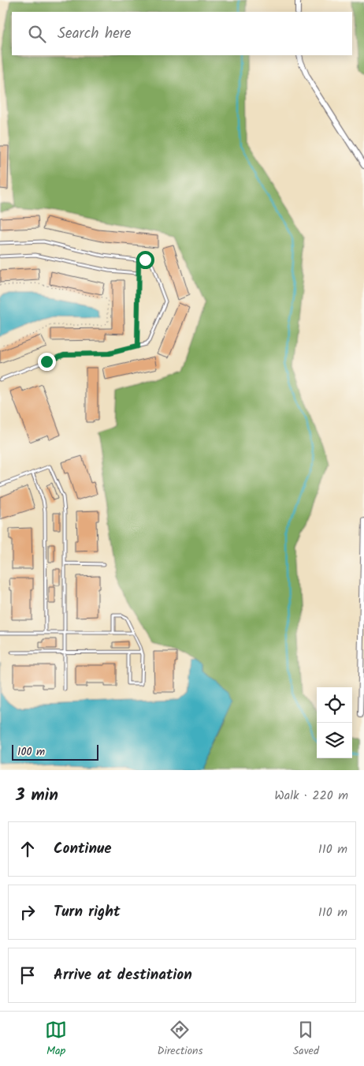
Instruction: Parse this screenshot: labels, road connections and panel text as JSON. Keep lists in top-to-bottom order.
{
  "scale_bar": "100 m",
  "page": {
    "search": "Search here",
    "scale": "100 m",
    "heading": ["3 min", "Walk · 220 m"],
    "list": [
      ["Continue", "110 m"],
      ["Turn right", "110 m"],
      "Arrive at destination"
    ],
    "nav": ["Map", "Directions", "Saved"]
  }
}
